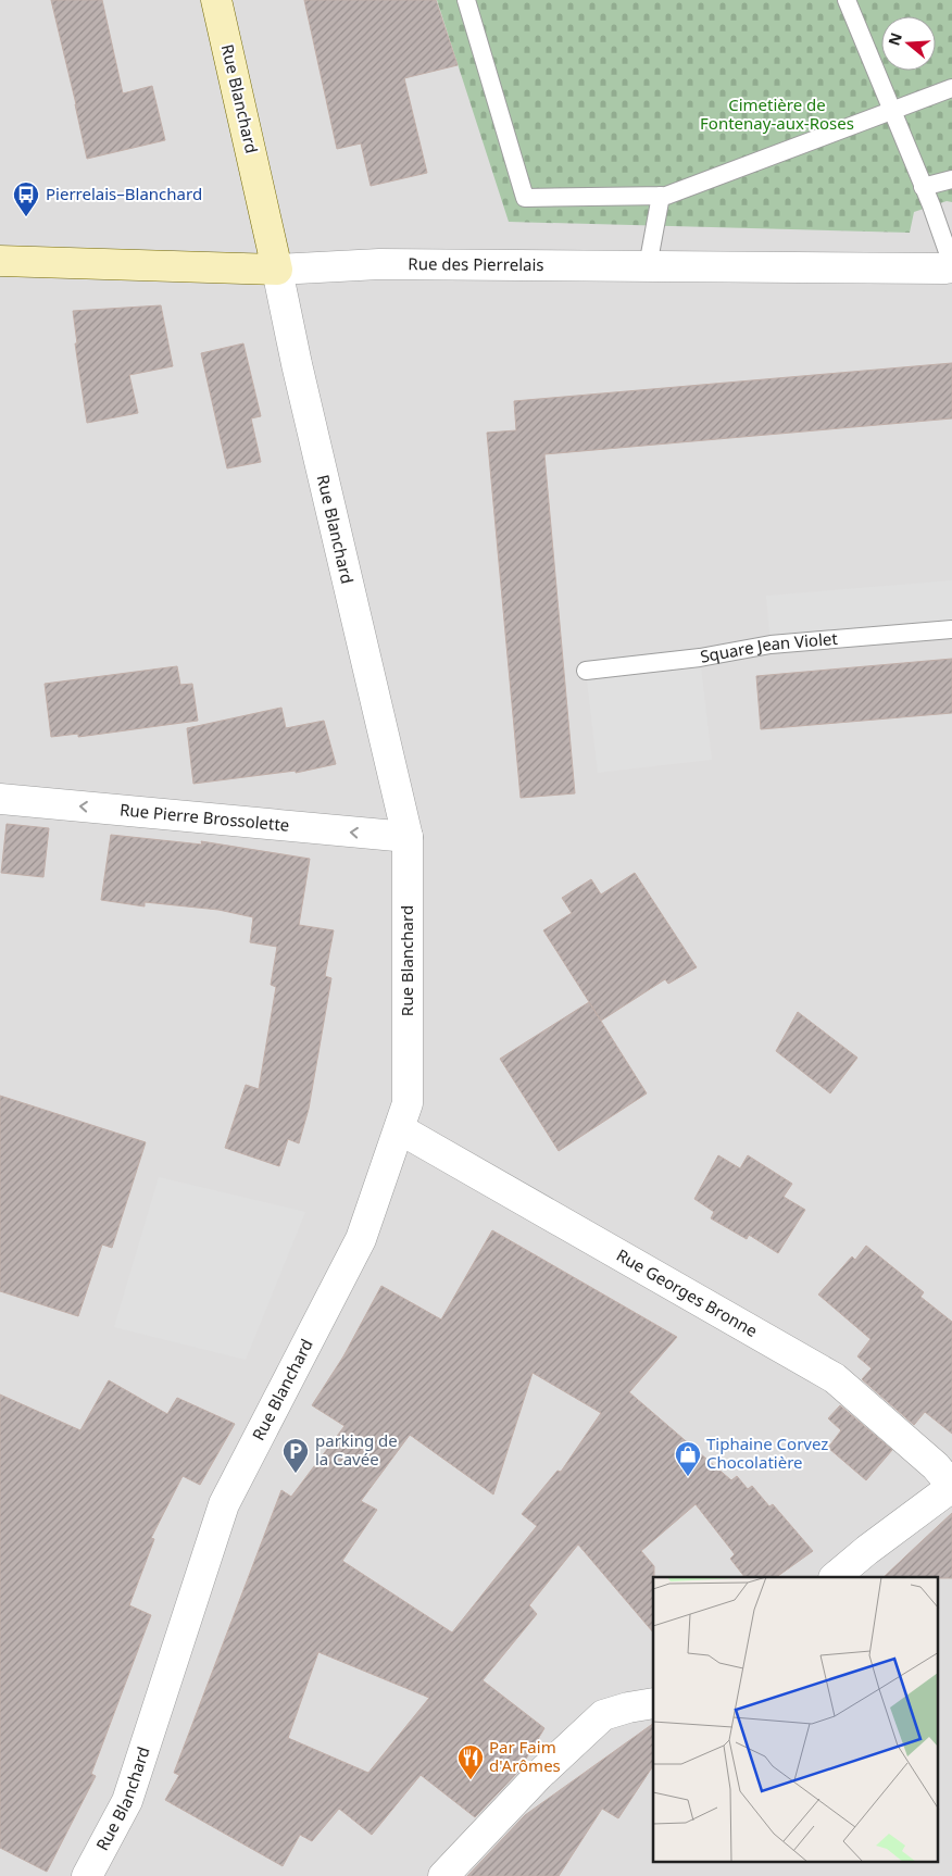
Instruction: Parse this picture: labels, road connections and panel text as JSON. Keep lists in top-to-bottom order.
{
  "streets": {
    "main road": ["Rue Blanchard", "Rue des Pierrelais"],
    "street": ["Rue Pierre Brossolette", "Rue Georges Bronne"],
    "lane": ["Square Jean Violet"]
  },
  "crossings": [
    ["Rue Blanchard", "Rue des Pierrelais"],
    ["Rue Blanchard", "Rue Pierre Brossolette"],
    ["Rue Blanchard", "Rue Georges Bronne"]
  ],
  "one_way": ["Rue Pierre Brossolette"],
  "parks": ["Cimetière de Fontenay-aux-Roses"],
  "places": {
    "bus stop": ["Pierrelais–Blanchard"],
    "parking": ["parking de la Cavée"],
    "shop": ["Tiphaine Corvez Chocolatière"],
    "restaurant": ["Par Faim d'Arômes"]
  },
  "north": "left"
}
